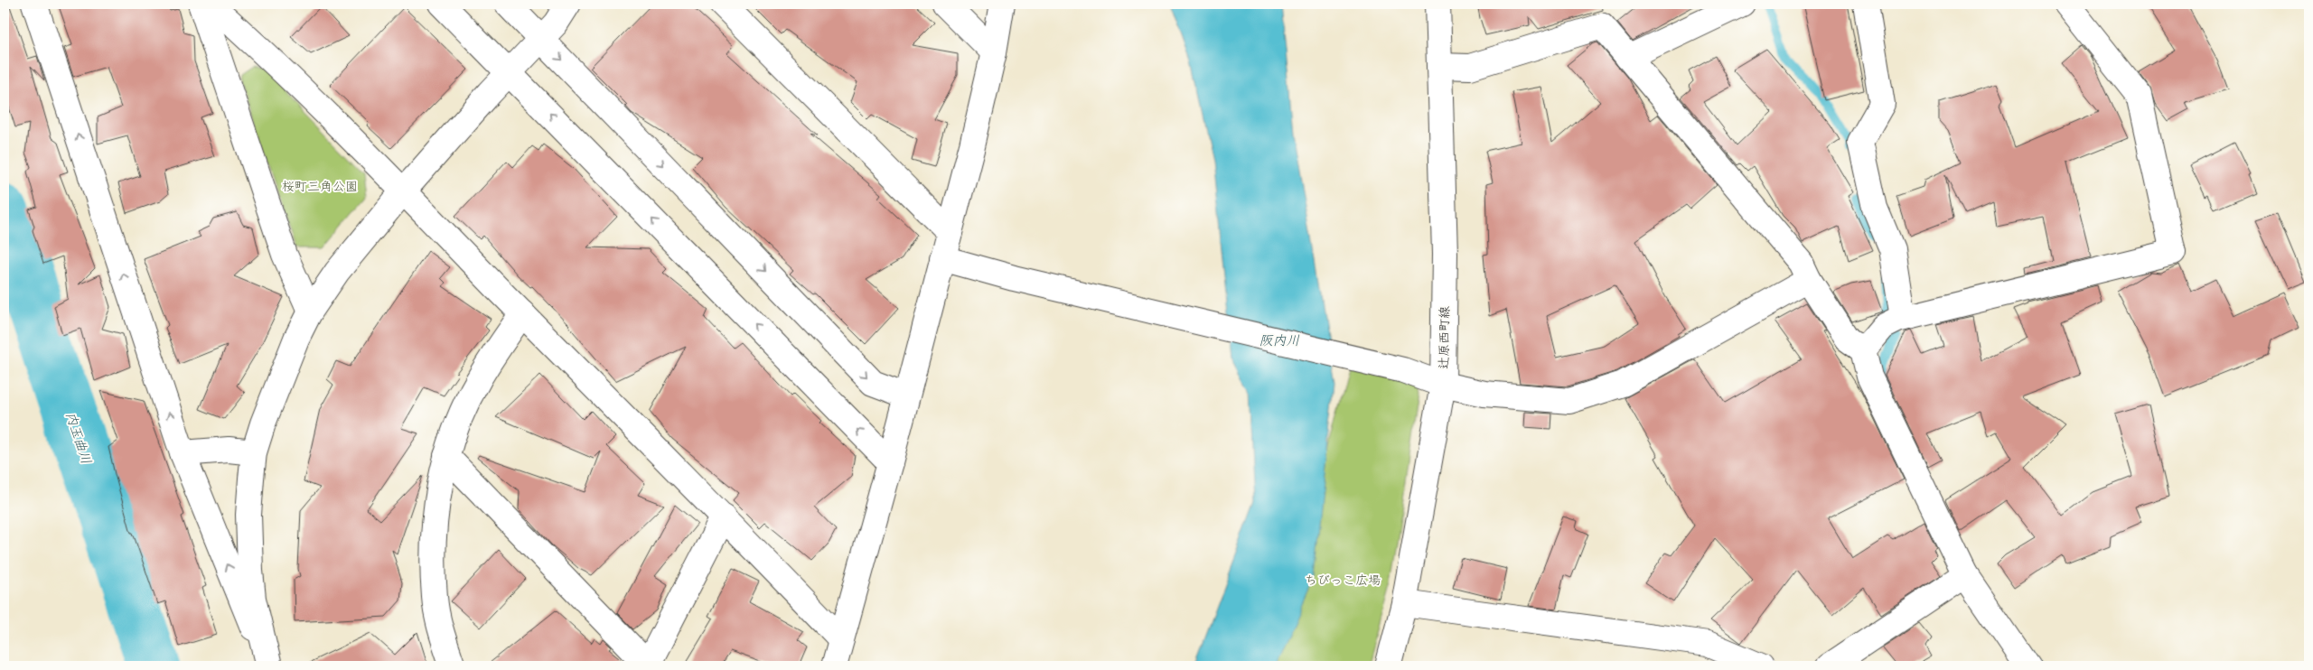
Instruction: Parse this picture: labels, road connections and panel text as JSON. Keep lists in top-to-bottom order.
{
  "streets": {
    "street": ["辻原西町線"]
  },
  "water": ["阪内川", "内玉曲川"],
  "parks": ["桜町三角公園", "ちびっこ広場"]
}
